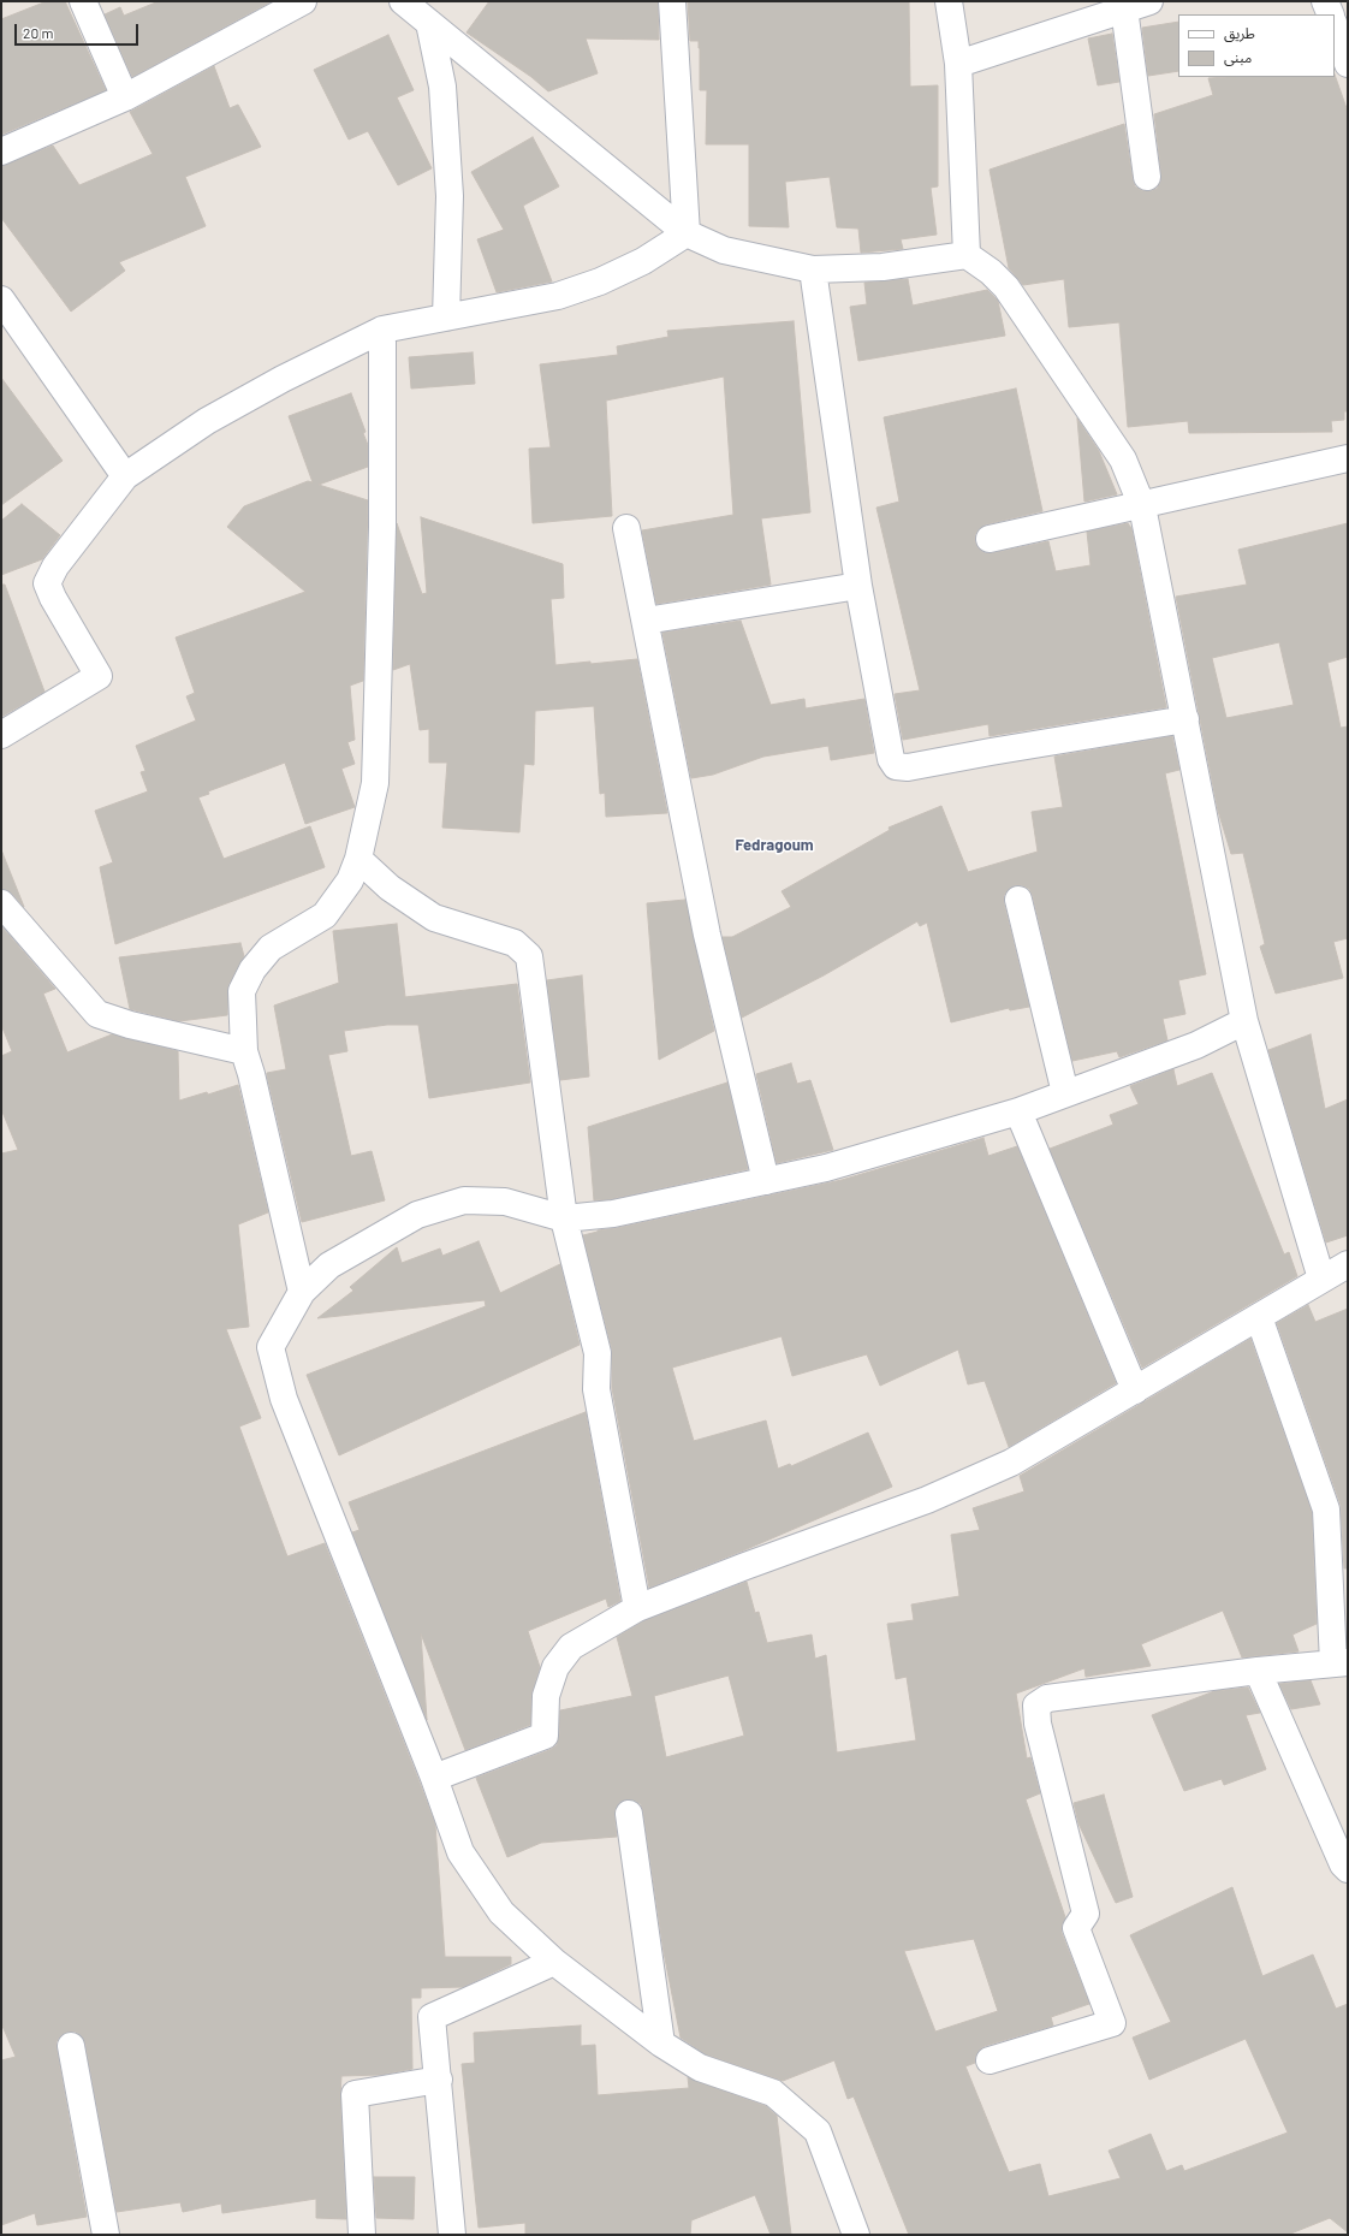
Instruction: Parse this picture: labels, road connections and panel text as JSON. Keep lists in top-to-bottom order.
{
  "districts": ["Fedragoum"],
  "legend": ["طريق", "مبنى"],
  "scale_bar": "20 m"
}
